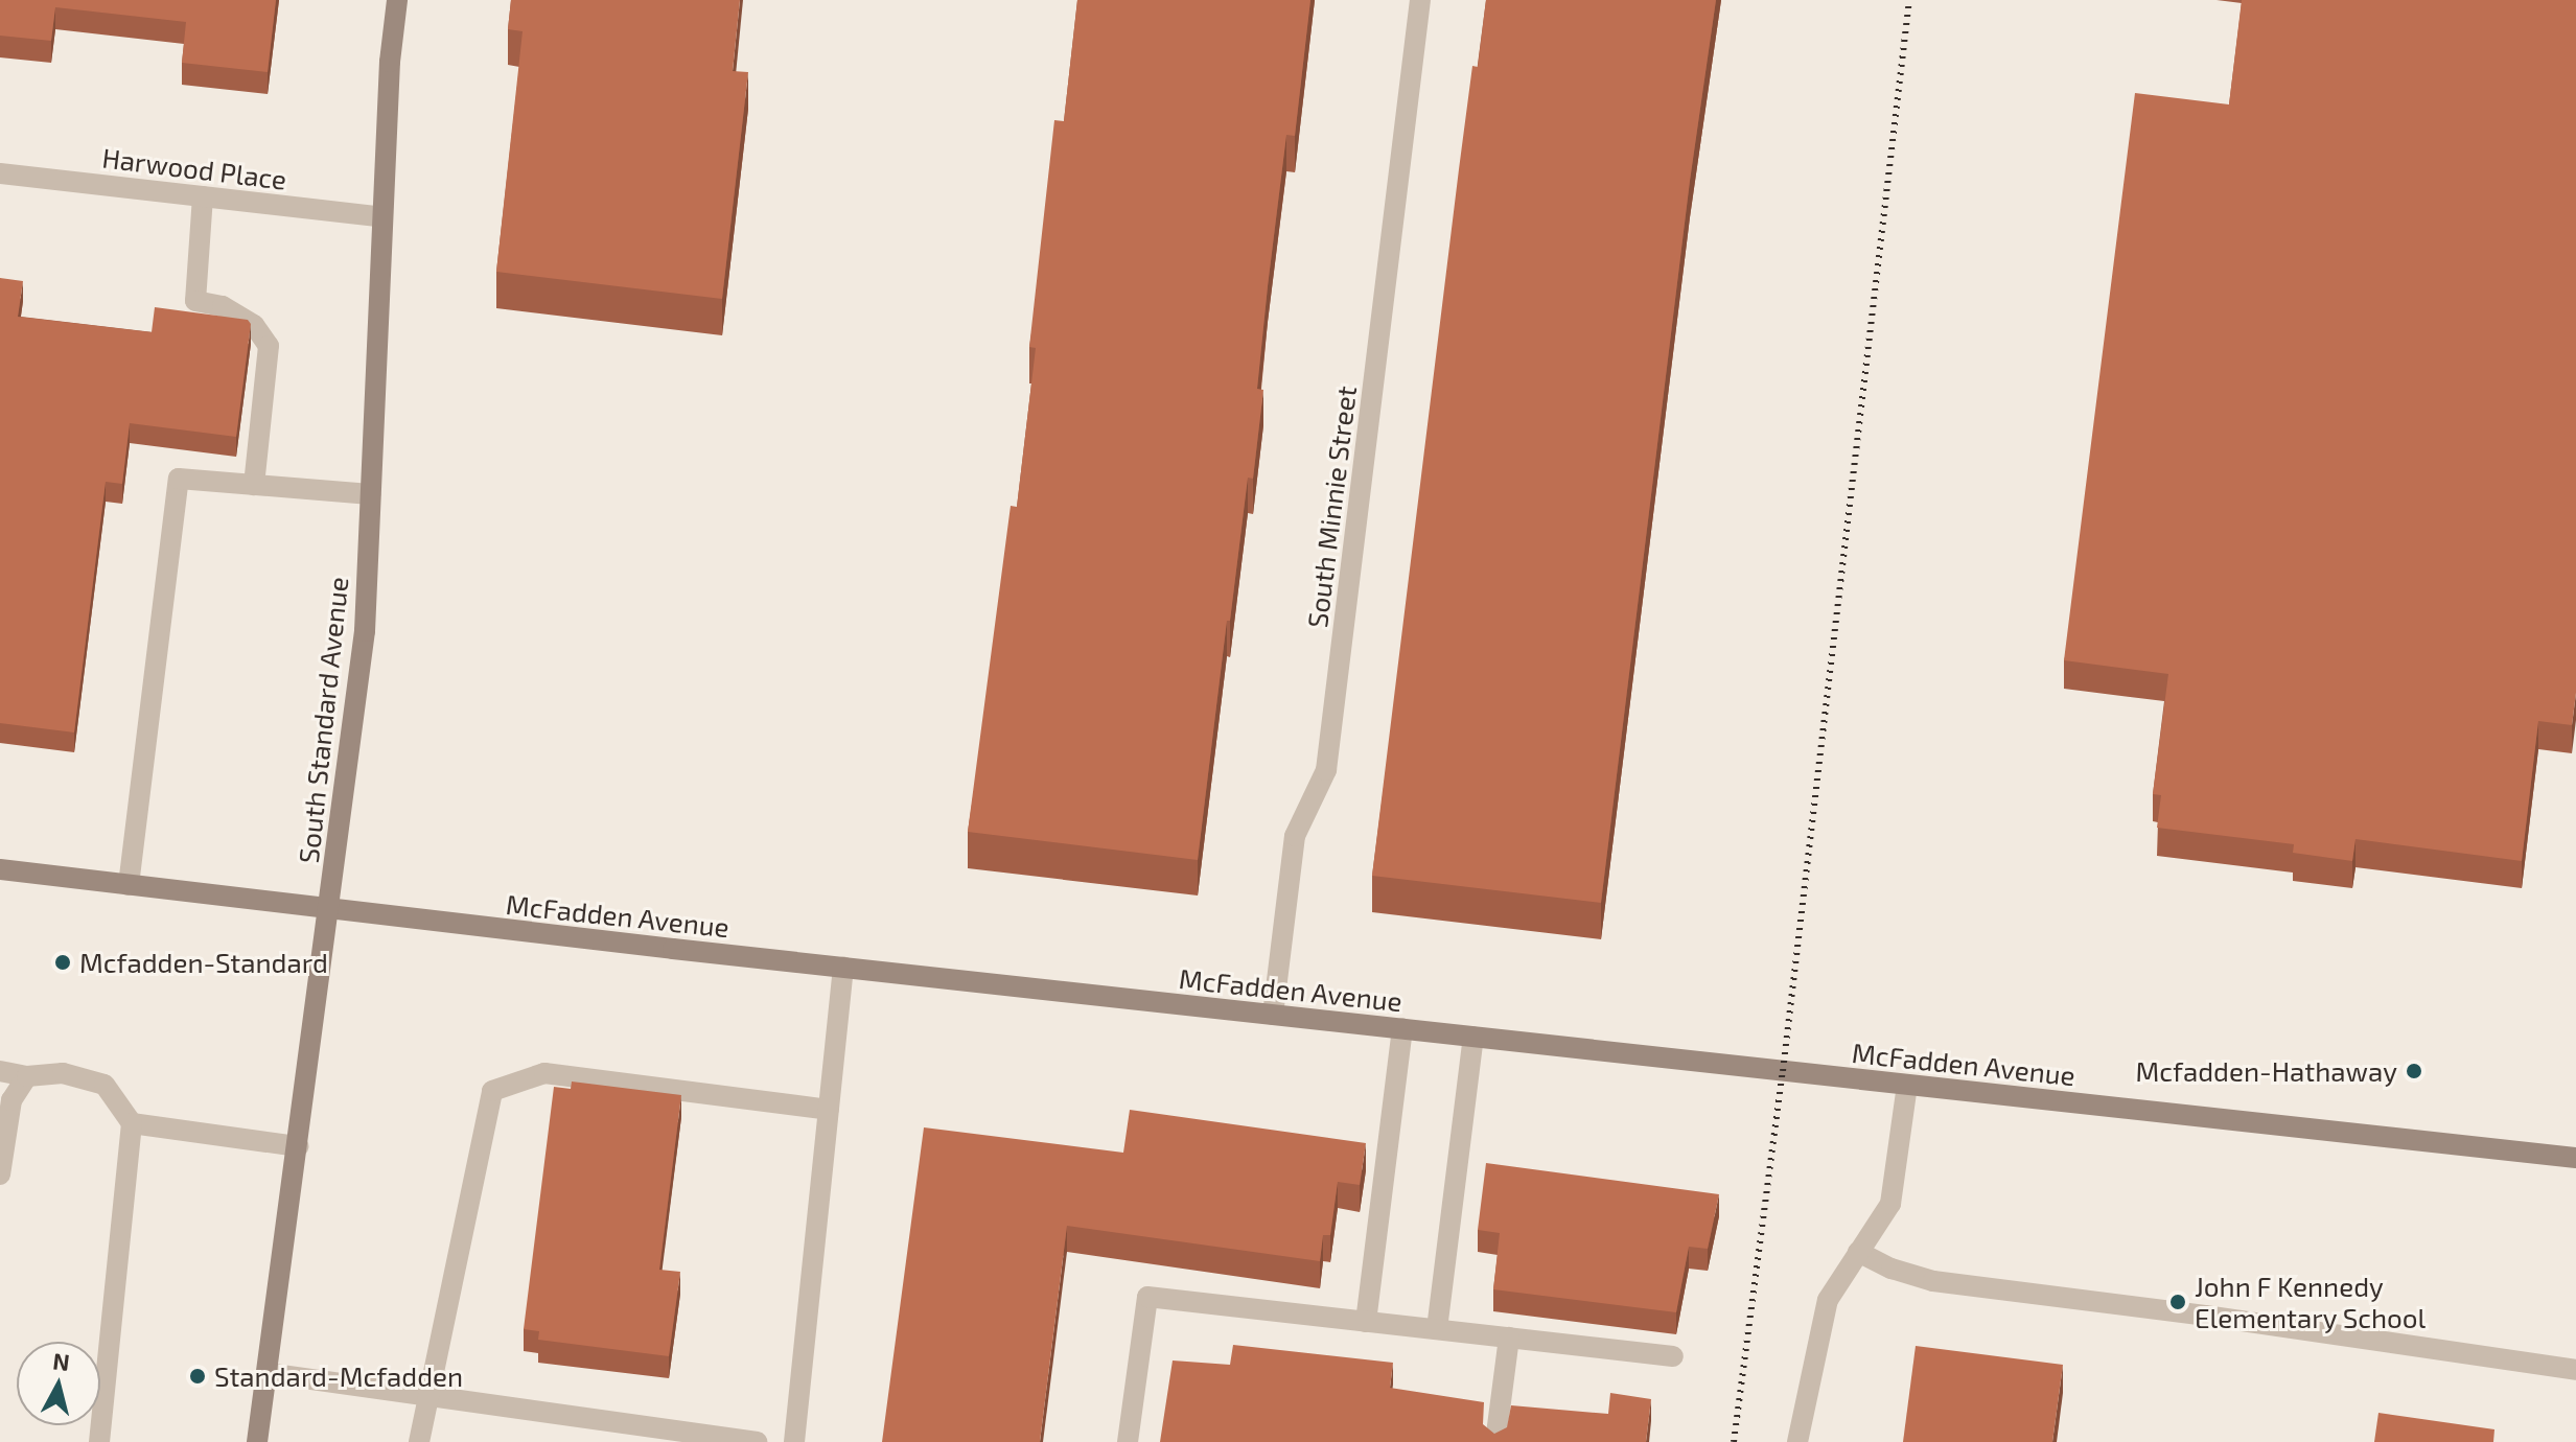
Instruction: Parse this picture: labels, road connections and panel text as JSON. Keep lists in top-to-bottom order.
{
  "streets": {
    "street": [
      "Harwood Place",
      "South Minnie Street",
      "South Standard Avenue",
      "McFadden Avenue"
    ]
  },
  "crossings": [
    ["Harwood Place", "South Standard Avenue"],
    ["South Minnie Street", "McFadden Avenue"],
    ["South Standard Avenue", "McFadden Avenue"]
  ],
  "places": [
    "Mcfadden-Standard",
    "Mcfadden-Hathaway",
    "John F Kennedy Elementary School",
    "Standard-Mcfadden"
  ],
  "north": "top"
}
